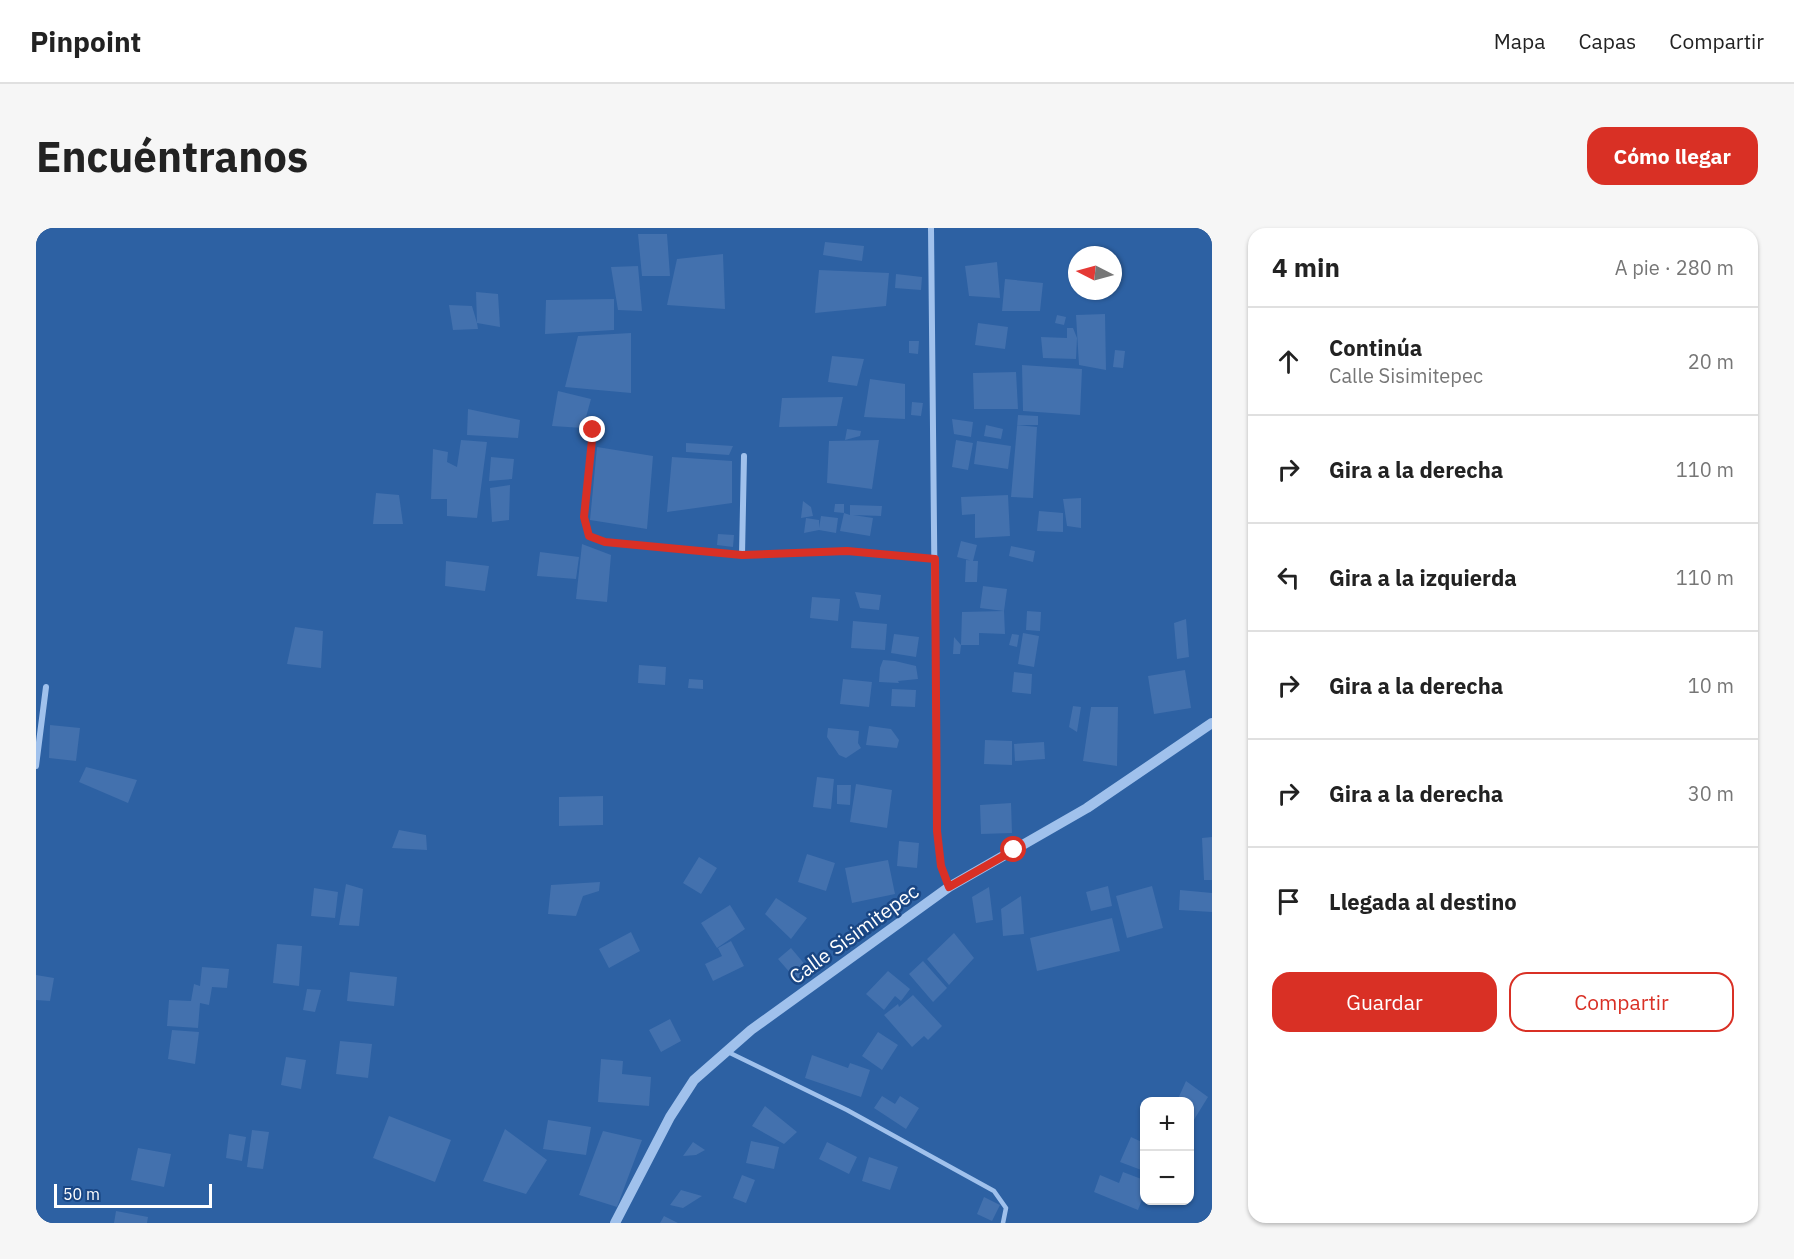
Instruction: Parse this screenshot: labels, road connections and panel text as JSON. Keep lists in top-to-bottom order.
{
  "streets": {
    "street": ["Calle Sisimitepec"]
  },
  "scale_bar": "50 m",
  "north": "left",
  "page": {
    "header": "Pinpoint",
    "nav": ["Mapa", "Capas", "Compartir"],
    "buttons": [
      "Cómo llegar",
      ["Guardar", "Compartir"]
    ],
    "title": "Encuéntranos",
    "heading": ["4 min", "A pie · 280 m"],
    "list": [
      ["Continúa", "Calle Sisimitepec", "20 m"],
      ["Gira a la derecha", "110 m"],
      ["Gira a la izquierda", "110 m"],
      ["Gira a la derecha", "10 m"],
      ["Gira a la derecha", "30 m"],
      "Llegada al destino"
    ],
    "map_buttons": ["+", "−"],
    "scale": "50 m"
  }
}
